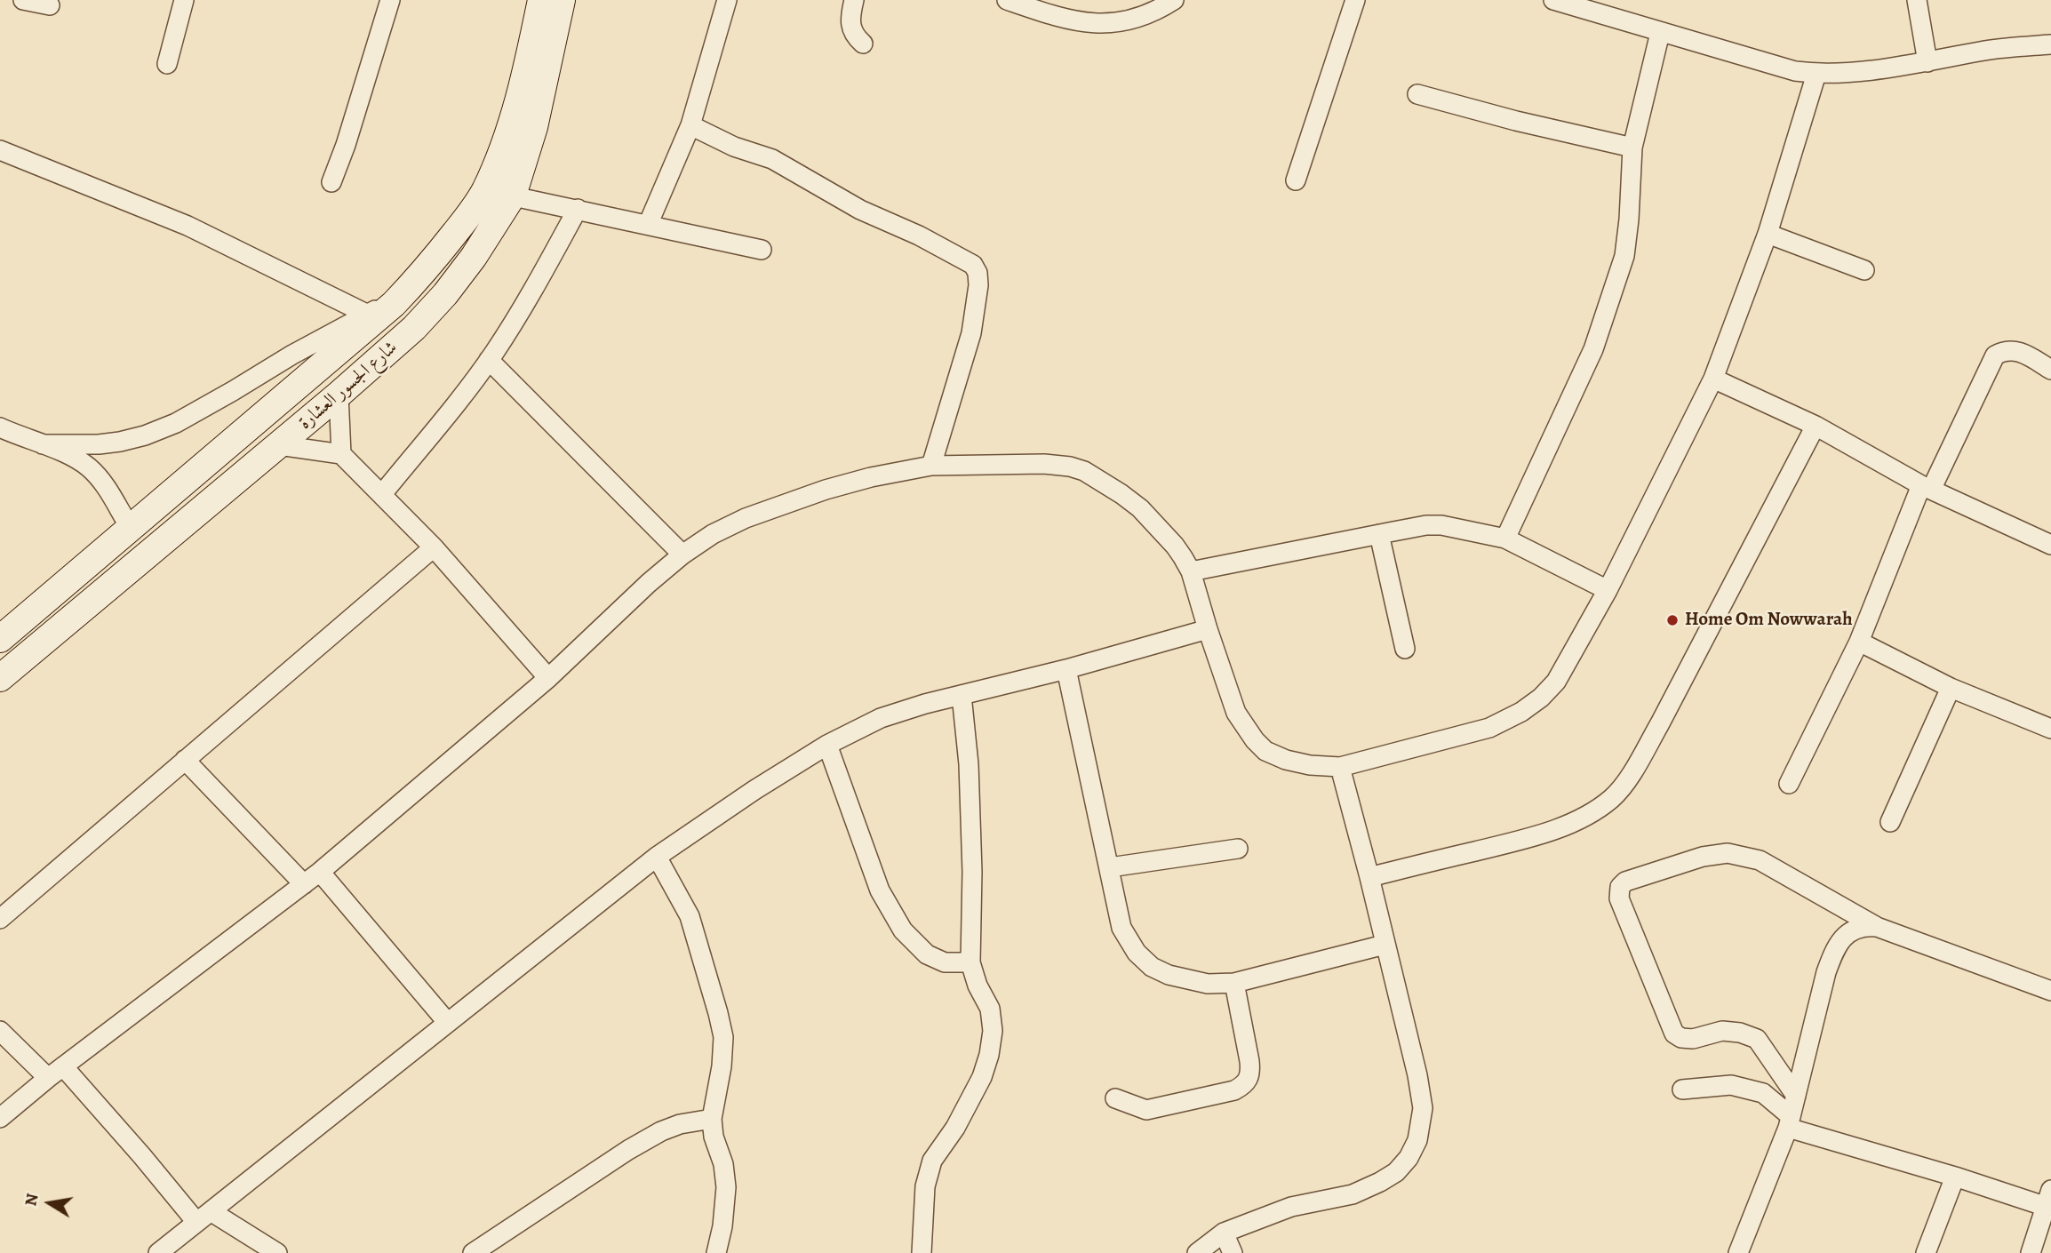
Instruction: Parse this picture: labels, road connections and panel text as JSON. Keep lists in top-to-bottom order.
{
  "streets": {
    "main road": ["شارع الجسور العشارة"]
  },
  "places": ["Home Om Nowwarah"],
  "north": "left"
}
